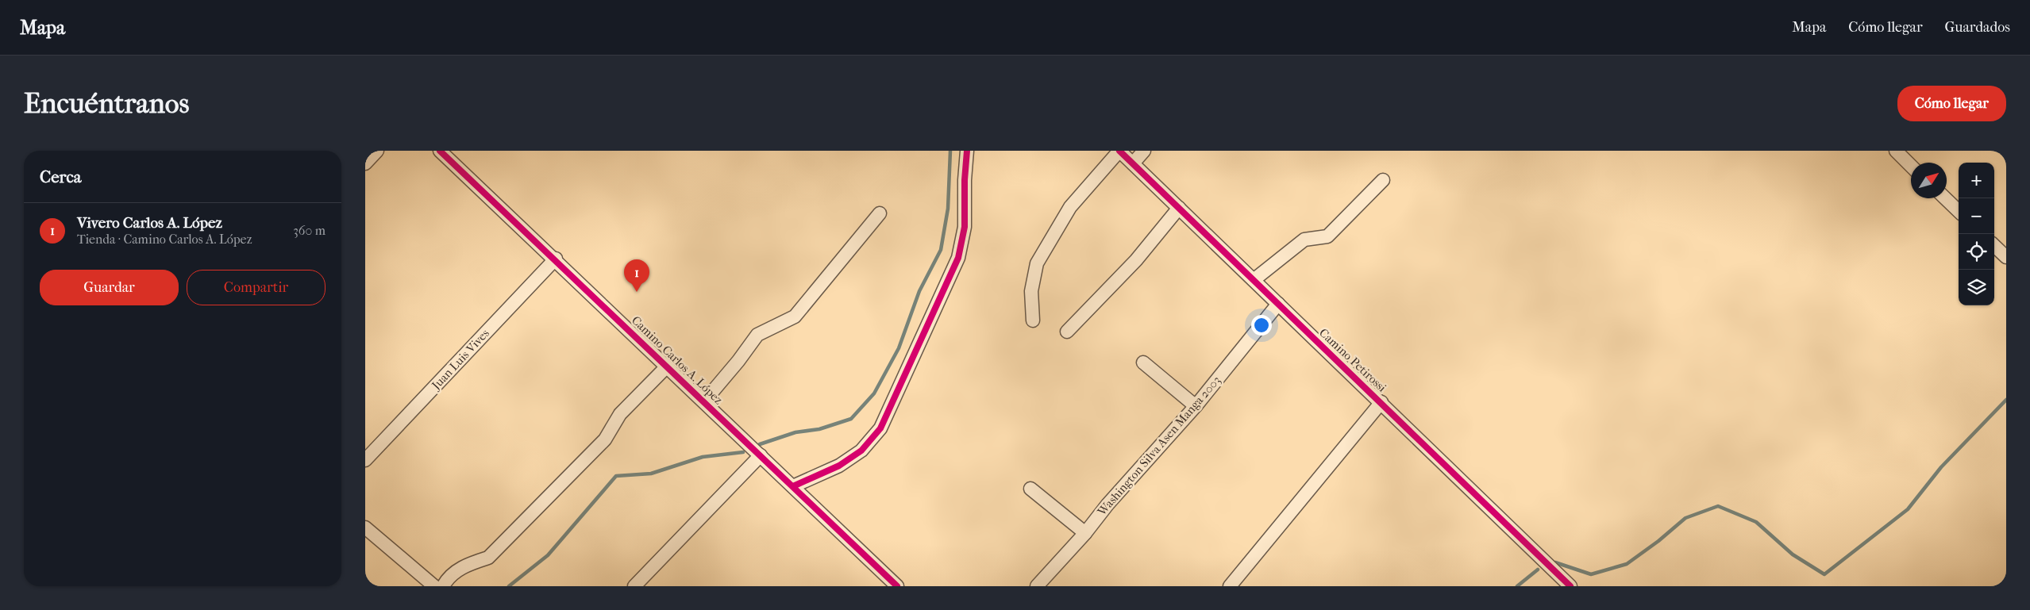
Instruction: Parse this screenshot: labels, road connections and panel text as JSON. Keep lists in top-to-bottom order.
{
  "streets": {
    "street": [
      "Juan Luis Vives",
      "Camino Carlos A. López",
      "Camino Petirossi",
      "Washington Silva Asen Manga 2003"
    ]
  },
  "crossings": [
    ["Juan Luis Vives", "Camino Carlos A. López"],
    ["Camino Petirossi", "Washington Silva Asen Manga 2003"]
  ],
  "north": "top right",
  "page": {
    "header": "Mapa",
    "nav": ["Mapa", "Cómo llegar", "Guardados"],
    "buttons": [
      "Cómo llegar",
      ["Guardar", "Compartir"]
    ],
    "title": "Encuéntranos",
    "heading": "Cerca",
    "map_buttons": ["+", "−"],
    "list": [
      {
        "mark": "1",
        "name": "Vivero Carlos A. López",
        "note": "Tienda · Camino Carlos A. López",
        "value": "360 m"
      }
    ],
    "pins": "1"
  }
}
